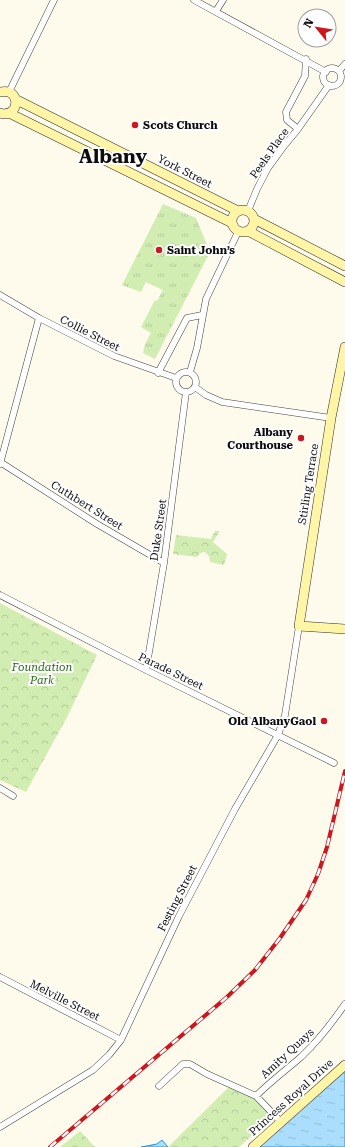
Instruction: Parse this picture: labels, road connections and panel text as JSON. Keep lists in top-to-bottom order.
{
  "streets": {
    "main road": ["York Street", "Stirling Terrace", "Princess Royal Drive"],
    "street": [
      "Peels Place",
      "Collie Street",
      "Cuthbert Street",
      "Duke Street",
      "Parade Street",
      "Festing Street",
      "Melville Street",
      "Amity Quays"
    ]
  },
  "crossings": [
    ["Peels Place", "York Street"],
    ["Collie Street", "Duke Street"],
    ["Stirling Terrace", "Festing Street"],
    ["Cuthbert Street", "Duke Street"],
    ["Duke Street", "Parade Street"],
    ["Parade Street", "Festing Street"],
    ["Festing Street", "Melville Street"]
  ],
  "districts": ["Albany"],
  "parks": ["Foundation Park"],
  "places": [
    "Scots Church",
    "Saint John’s",
    "Albany Courthouse",
    "Old AlbanyGaol"
  ],
  "north": "top left"
}
